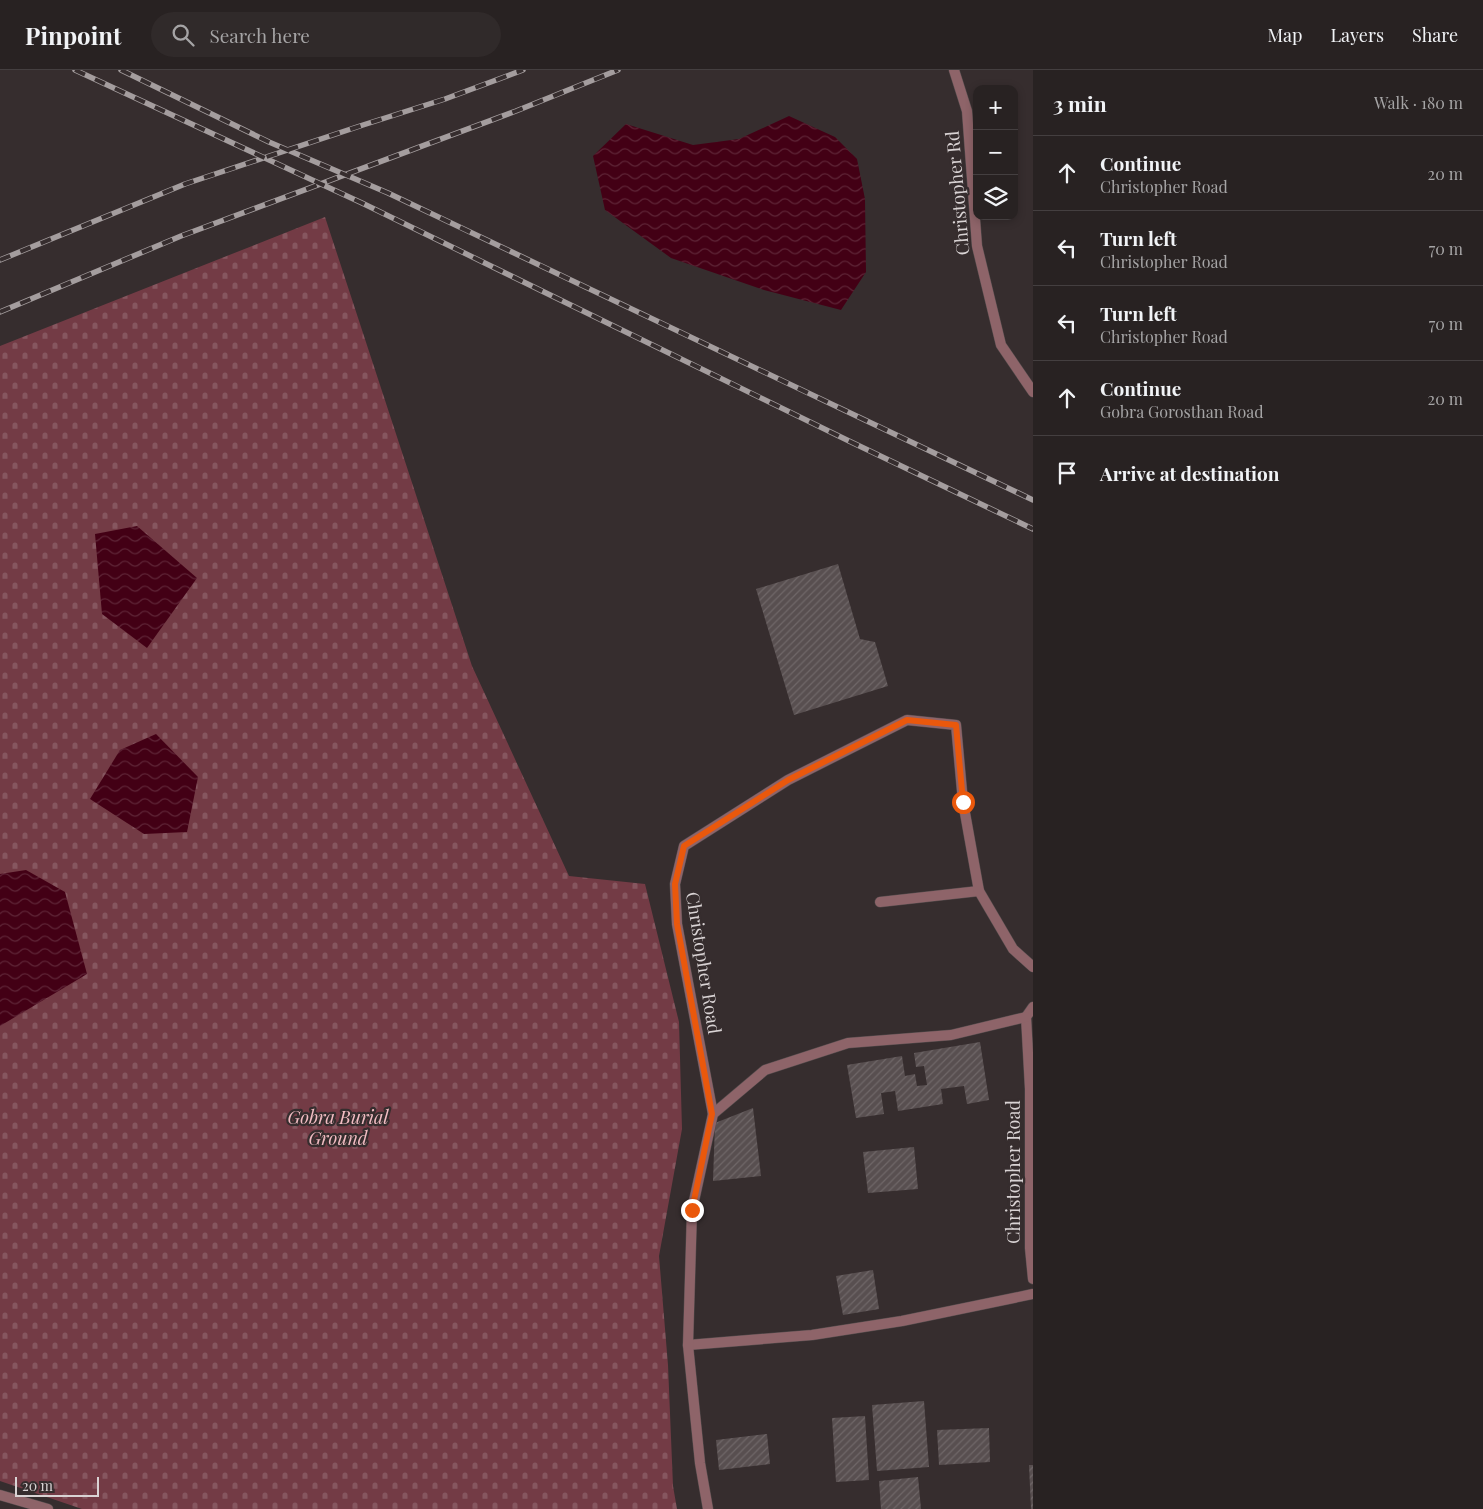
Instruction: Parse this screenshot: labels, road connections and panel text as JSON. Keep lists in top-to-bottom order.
{
  "streets": {
    "street": ["Christopher Rd", "Christopher Road"]
  },
  "parks": ["Gobra Burial Ground"],
  "scale_bar": "20 m",
  "page": {
    "header": "Pinpoint",
    "search": "Search here",
    "nav": ["Map", "Layers", "Share"],
    "heading": ["3 min", "Walk · 180 m"],
    "map_buttons": ["+", "−"],
    "list": [
      ["Continue", "Christopher Road", "20 m"],
      ["Turn left", "Christopher Road", "70 m"],
      ["Turn left", "Christopher Road", "70 m"],
      ["Continue", "Gobra Gorosthan Road", "20 m"],
      "Arrive at destination"
    ],
    "scale": "20 m"
  }
}
